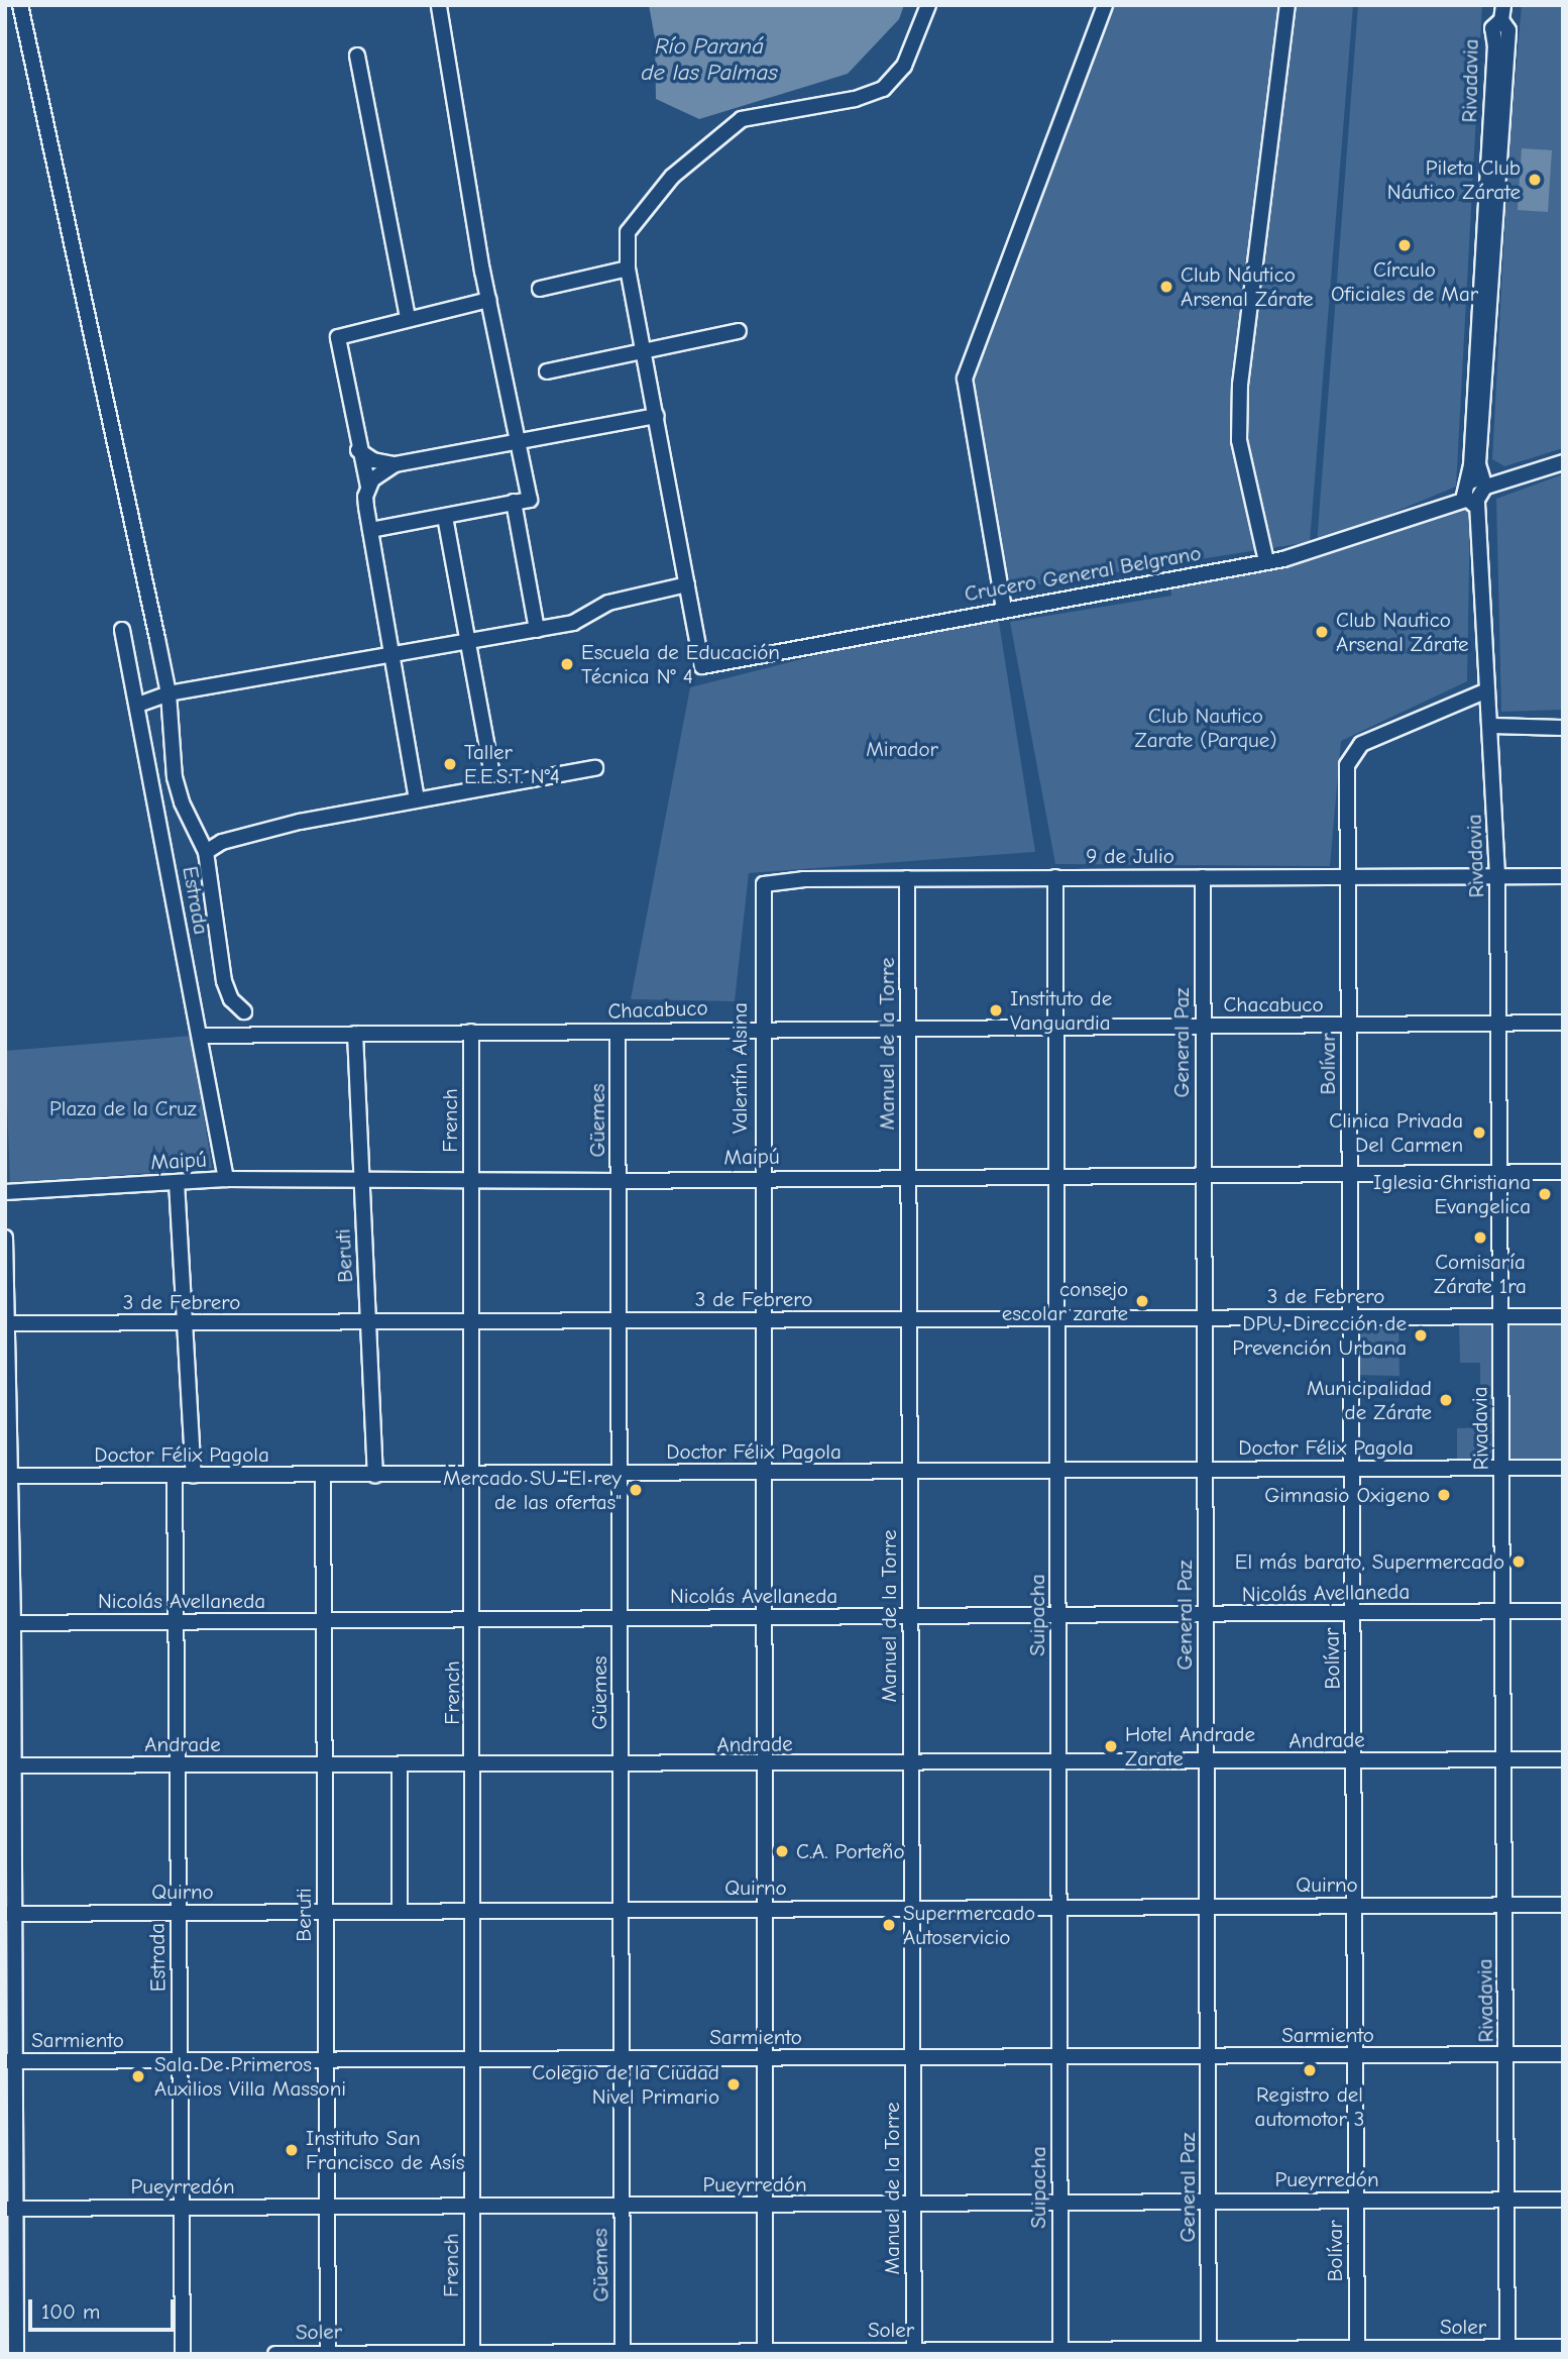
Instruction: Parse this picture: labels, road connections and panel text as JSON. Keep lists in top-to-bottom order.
{
  "streets": {
    "street": [
      "Rivadavia",
      "Crucero General Belgrano",
      "9 de Julio",
      "Estrada",
      "Chacabuco",
      "General Paz",
      "Manuel de la Torre",
      "Bolívar",
      "Valentín Alsina",
      "French",
      "Güemes",
      "Maipú",
      "Beruti",
      "3 de Febrero",
      "Doctor Félix Pagola",
      "Nicolás Avellaneda",
      "Suipacha",
      "Andrade",
      "Quirno",
      "Sarmiento",
      "Pueyrredón",
      "Soler"
    ]
  },
  "crossings": [
    ["Rivadavia", "Crucero General Belgrano"],
    ["Rivadavia", "9 de Julio"],
    ["Rivadavia", "Chacabuco"],
    ["Rivadavia", "Bolívar"],
    ["Rivadavia", "Maipú"],
    ["Rivadavia", "3 de Febrero"],
    ["Rivadavia", "Doctor Félix Pagola"],
    ["Rivadavia", "Nicolás Avellaneda"],
    ["Rivadavia", "Andrade"],
    ["Rivadavia", "Quirno"],
    ["Rivadavia", "Sarmiento"],
    ["Rivadavia", "Pueyrredón"],
    ["Rivadavia", "Soler"],
    ["9 de Julio", "General Paz"],
    ["9 de Julio", "Manuel de la Torre"],
    ["9 de Julio", "Bolívar"],
    ["9 de Julio", "Valentín Alsina"],
    ["9 de Julio", "Suipacha"],
    ["Estrada", "Chacabuco"],
    ["Estrada", "Maipú"],
    ["Estrada", "Doctor Félix Pagola"],
    ["Estrada", "Nicolás Avellaneda"],
    ["Estrada", "Andrade"],
    ["Estrada", "Quirno"],
    ["Estrada", "Sarmiento"],
    ["Estrada", "Pueyrredón"],
    ["Chacabuco", "General Paz"],
    ["Chacabuco", "Manuel de la Torre"],
    ["Chacabuco", "Bolívar"],
    ["Chacabuco", "Valentín Alsina"],
    ["Chacabuco", "French"],
    ["Chacabuco", "Güemes"],
    ["Chacabuco", "Beruti"],
    ["Chacabuco", "Suipacha"],
    ["General Paz", "Maipú"],
    ["General Paz", "3 de Febrero"],
    ["General Paz", "Doctor Félix Pagola"],
    ["General Paz", "Nicolás Avellaneda"],
    ["General Paz", "Andrade"],
    ["General Paz", "Quirno"],
    ["General Paz", "Sarmiento"],
    ["General Paz", "Pueyrredón"],
    ["General Paz", "Soler"],
    ["Manuel de la Torre", "Maipú"],
    ["Manuel de la Torre", "3 de Febrero"],
    ["Manuel de la Torre", "Doctor Félix Pagola"],
    ["Manuel de la Torre", "Nicolás Avellaneda"],
    ["Manuel de la Torre", "Andrade"],
    ["Manuel de la Torre", "Quirno"],
    ["Manuel de la Torre", "Sarmiento"],
    ["Manuel de la Torre", "Pueyrredón"],
    ["Manuel de la Torre", "Soler"],
    ["Bolívar", "Maipú"],
    ["Bolívar", "3 de Febrero"],
    ["Bolívar", "Doctor Félix Pagola"],
    ["Bolívar", "Nicolás Avellaneda"],
    ["Bolívar", "Andrade"],
    ["Bolívar", "Quirno"],
    ["Bolívar", "Sarmiento"],
    ["Bolívar", "Pueyrredón"],
    ["Bolívar", "Soler"],
    ["Valentín Alsina", "Maipú"],
    ["Valentín Alsina", "3 de Febrero"],
    ["Valentín Alsina", "Doctor Félix Pagola"],
    ["Valentín Alsina", "Nicolás Avellaneda"],
    ["Valentín Alsina", "Andrade"],
    ["Valentín Alsina", "Quirno"],
    ["Valentín Alsina", "Sarmiento"],
    ["Valentín Alsina", "Pueyrredón"],
    ["Valentín Alsina", "Soler"],
    ["French", "Maipú"],
    ["French", "3 de Febrero"],
    ["French", "Doctor Félix Pagola"],
    ["French", "Nicolás Avellaneda"],
    ["French", "Andrade"],
    ["French", "Quirno"],
    ["French", "Sarmiento"],
    ["French", "Pueyrredón"],
    ["French", "Soler"],
    ["Güemes", "Maipú"],
    ["Güemes", "3 de Febrero"],
    ["Güemes", "Doctor Félix Pagola"],
    ["Güemes", "Nicolás Avellaneda"],
    ["Güemes", "Andrade"],
    ["Güemes", "Quirno"],
    ["Güemes", "Sarmiento"],
    ["Güemes", "Pueyrredón"],
    ["Güemes", "Soler"],
    ["Maipú", "Beruti"],
    ["Maipú", "Suipacha"],
    ["Beruti", "3 de Febrero"],
    ["Beruti", "Doctor Félix Pagola"],
    ["Beruti", "Nicolás Avellaneda"],
    ["Beruti", "Andrade"],
    ["Beruti", "Quirno"],
    ["Beruti", "Sarmiento"],
    ["Beruti", "Pueyrredón"],
    ["Beruti", "Soler"],
    ["3 de Febrero", "Suipacha"],
    ["Doctor Félix Pagola", "Suipacha"],
    ["Nicolás Avellaneda", "Suipacha"],
    ["Suipacha", "Andrade"],
    ["Suipacha", "Quirno"],
    ["Suipacha", "Sarmiento"],
    ["Suipacha", "Pueyrredón"],
    ["Suipacha", "Soler"]
  ],
  "water": ["Río Paraná de las Palmas"],
  "parks": ["Club Nautico Zarate (Parque)", "Mirador", "Plaza de la Cruz"],
  "places": [
    "Pileta Club Náutico Zárate",
    "Círculo Oficiales de Mar",
    "Club Náutico Arsenal Zárate",
    "Club Nautico Arsenal Zárate",
    "Escuela de Educación Técnica N° 4",
    "Taller E.E.S.T. N°4",
    "Instituto de Vanguardia",
    "Clinica Privada Del Carmen",
    "Iglesia Christiana Evangelica",
    "Comisaría Zárate 1ra",
    "consejo escolar zarate",
    "DPU, Dirección de Prevención Urbana",
    "Municipalidad de Zárate",
    "Mercado SU \"El rey de las ofertas\"",
    "Gimnasio Oxigeno",
    "El más barato, Supermercado",
    "Hotel Andrade Zarate",
    "C.A. Porteño",
    "Supermercado Autoservicio",
    "Registro del automotor 3",
    "Sala De Primeros Auxilios Villa Massoni",
    "Colegio de la Ciudad Nivel Primario",
    "Instituto San Francisco de Asís"
  ],
  "scale_bar": "100 m"
}
